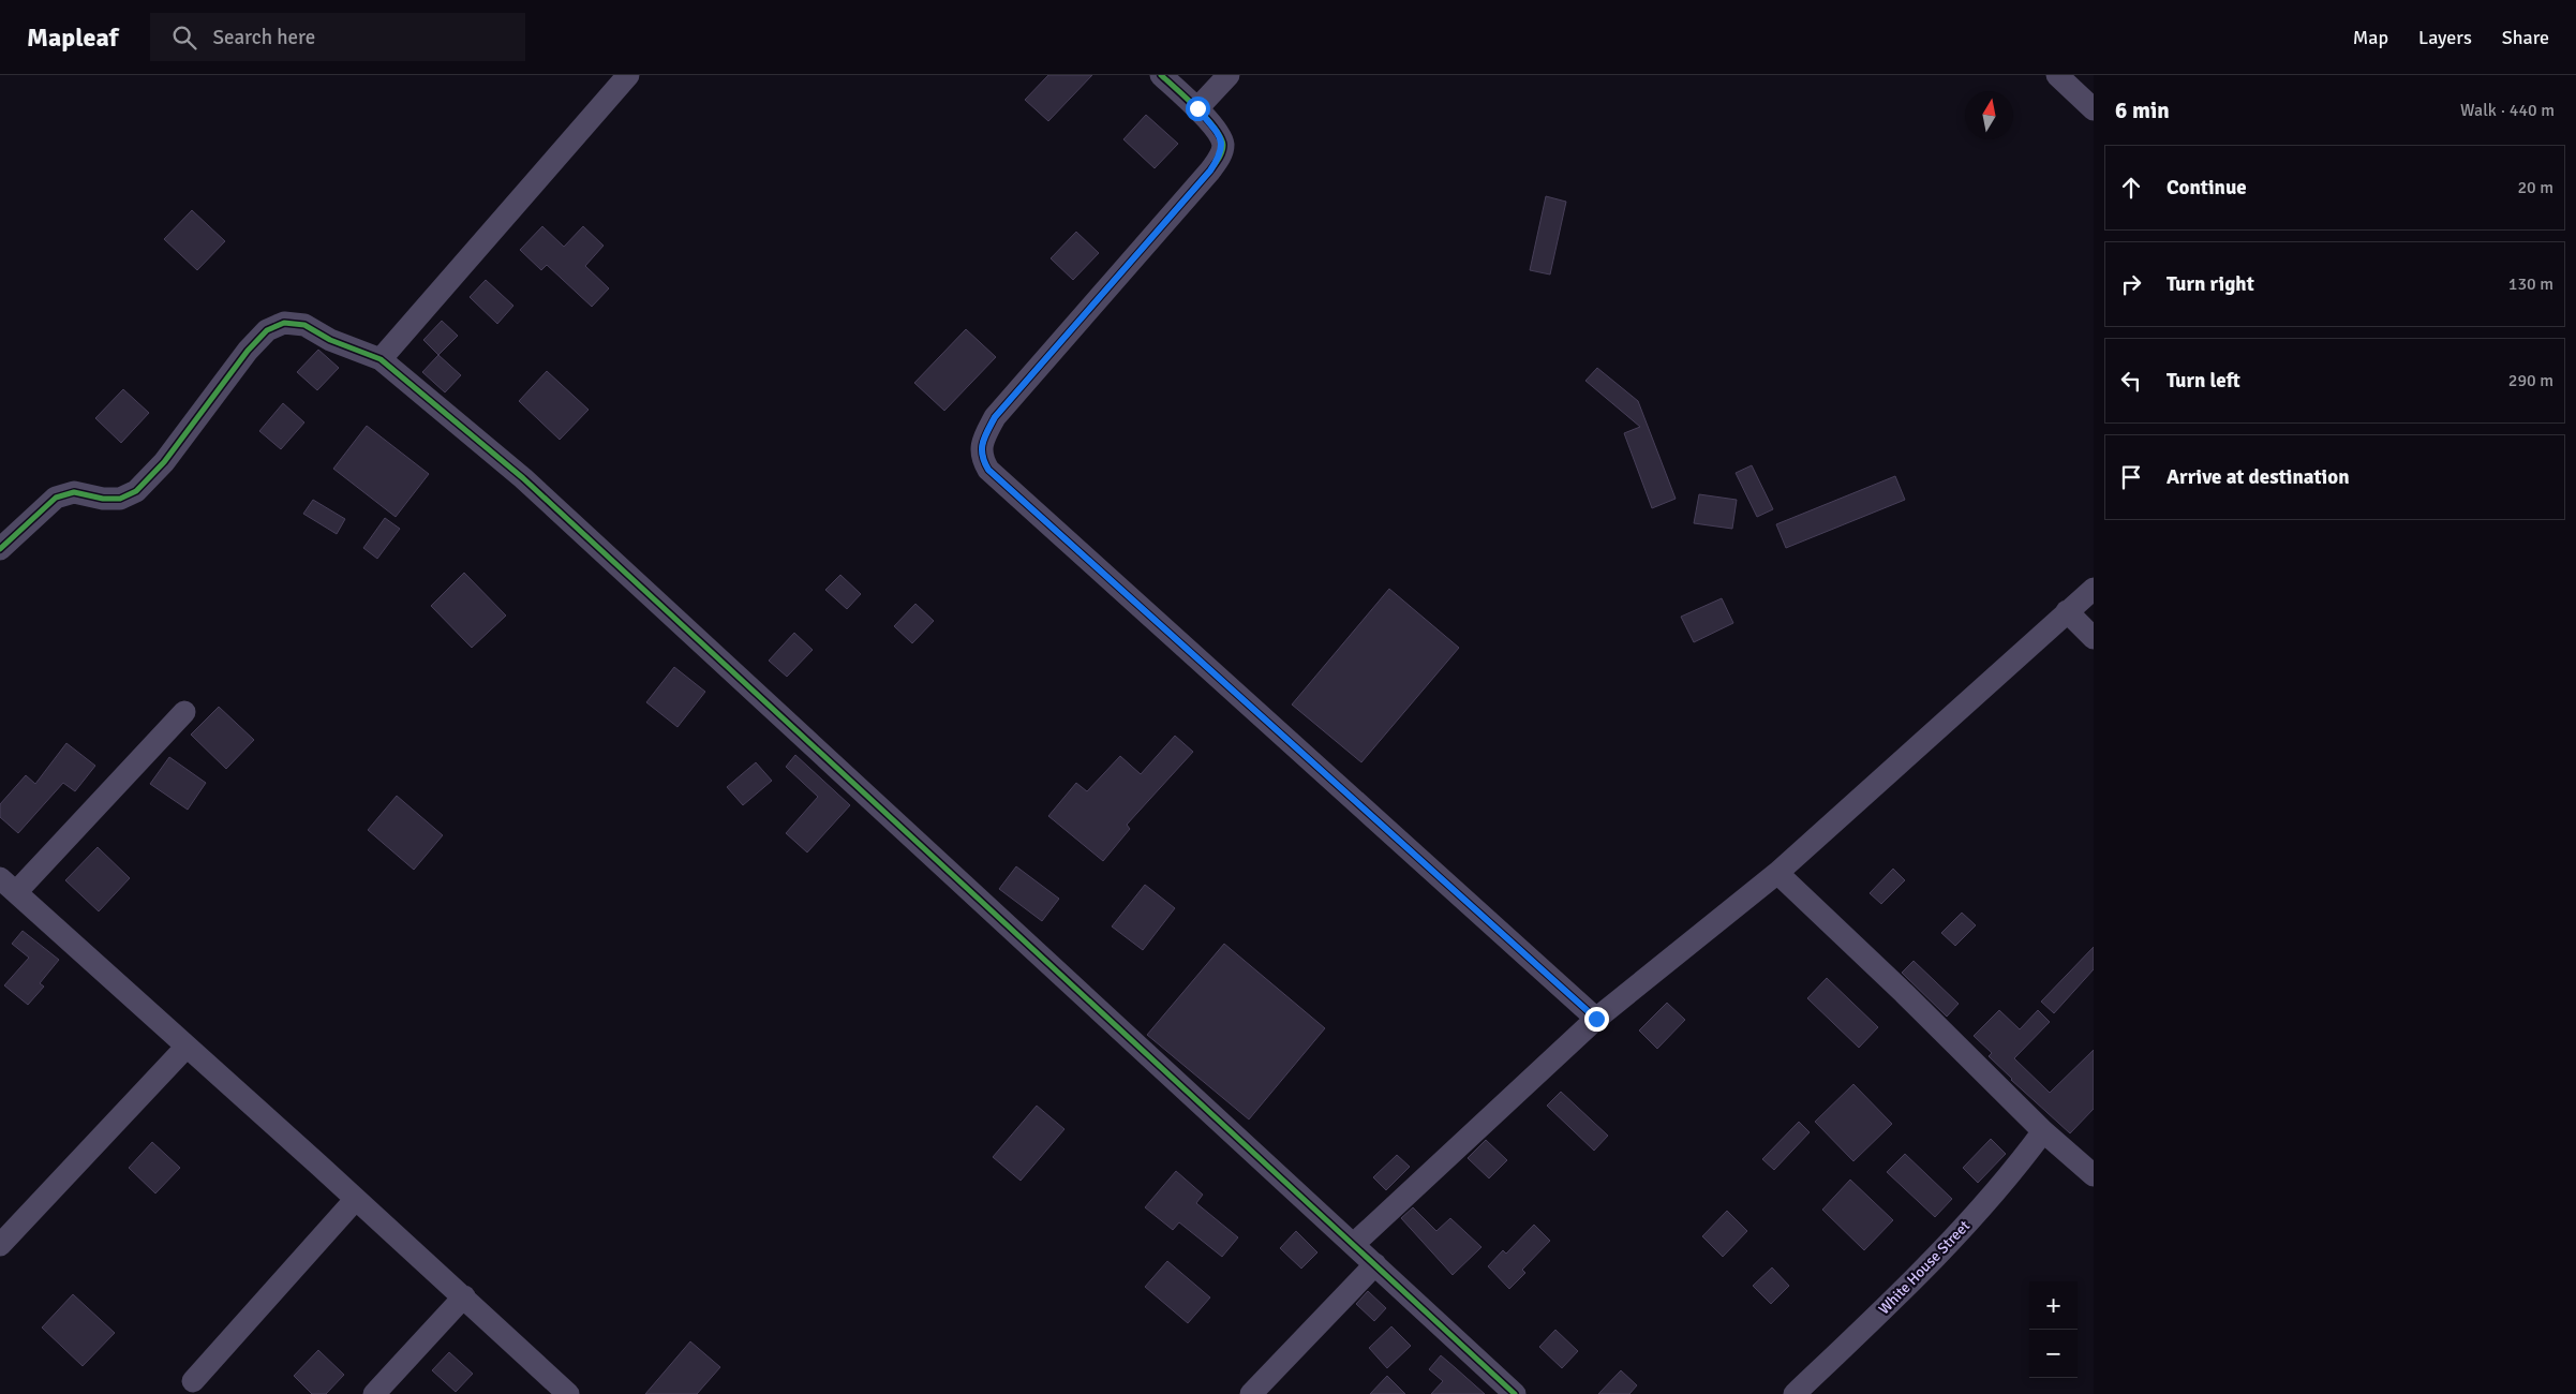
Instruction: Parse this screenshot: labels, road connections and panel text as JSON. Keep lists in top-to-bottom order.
{
  "streets": {
    "street": ["White House Street"]
  },
  "north": "top",
  "page": {
    "header": "Mapleaf",
    "search": "Search here",
    "nav": ["Map", "Layers", "Share"],
    "heading": ["6 min", "Walk · 440 m"],
    "list": [
      ["Continue", "20 m"],
      ["Turn right", "130 m"],
      ["Turn left", "290 m"],
      "Arrive at destination"
    ],
    "map_buttons": ["+", "−"]
  }
}
